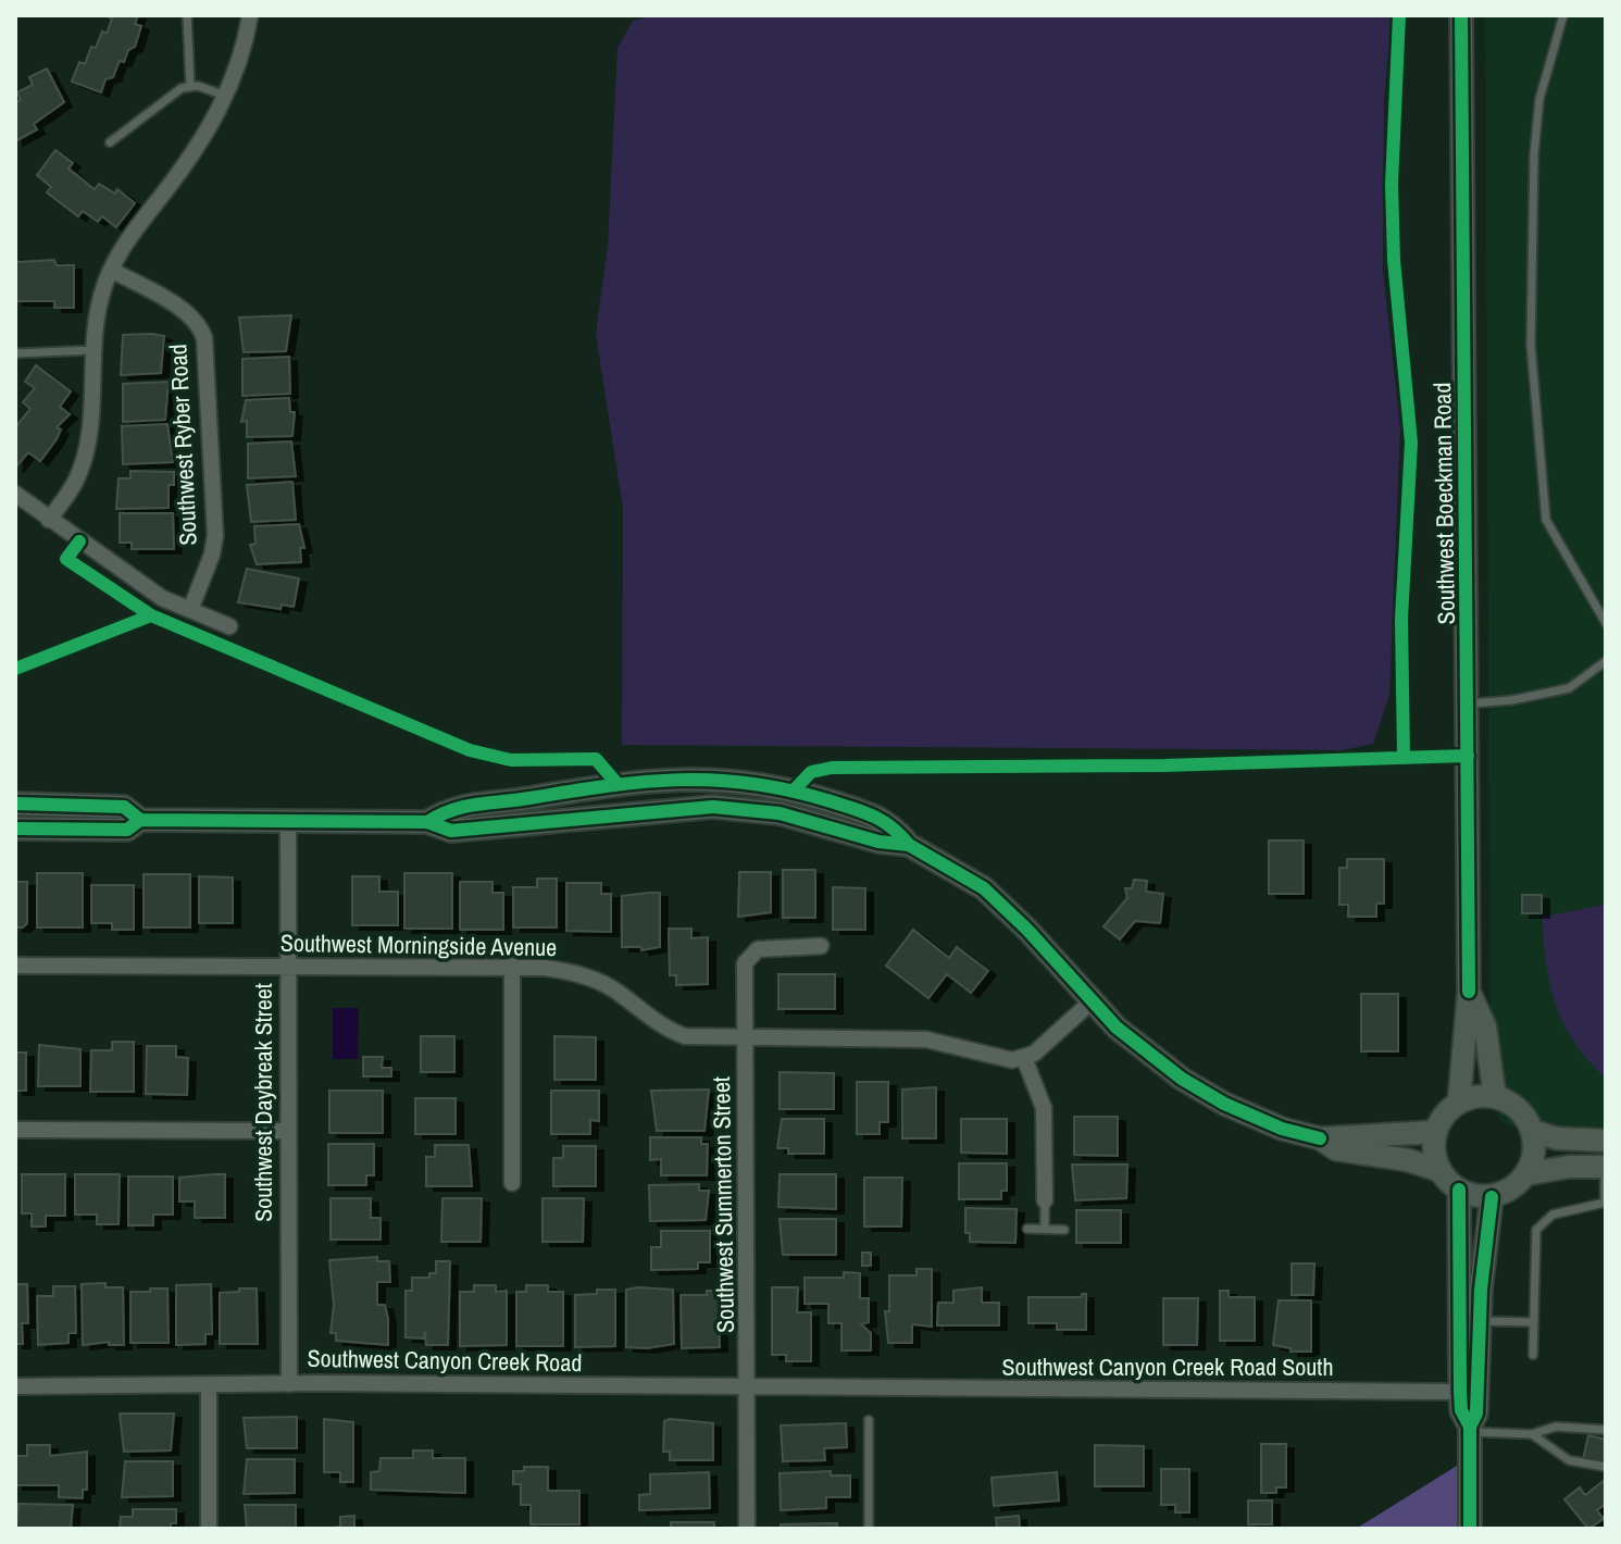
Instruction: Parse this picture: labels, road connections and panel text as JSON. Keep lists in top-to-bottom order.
{
  "streets": {
    "main road": ["Southwest Boeckman Road"],
    "street": [
      "Southwest Ryber Road",
      "Southwest Morningside Avenue",
      "Southwest Daybreak Street",
      "Southwest Summerton Street",
      "Southwest Canyon Creek Road",
      "Southwest Canyon Creek Road South"
    ]
  },
  "crossings": [
    ["Southwest Morningside Avenue", "Southwest Daybreak Street"],
    ["Southwest Morningside Avenue", "Southwest Summerton Street"],
    ["Southwest Daybreak Street", "Southwest Canyon Creek Road"],
    ["Southwest Summerton Street", "Southwest Canyon Creek Road"],
    ["Southwest Canyon Creek Road", "Southwest Canyon Creek Road South"]
  ]
}
